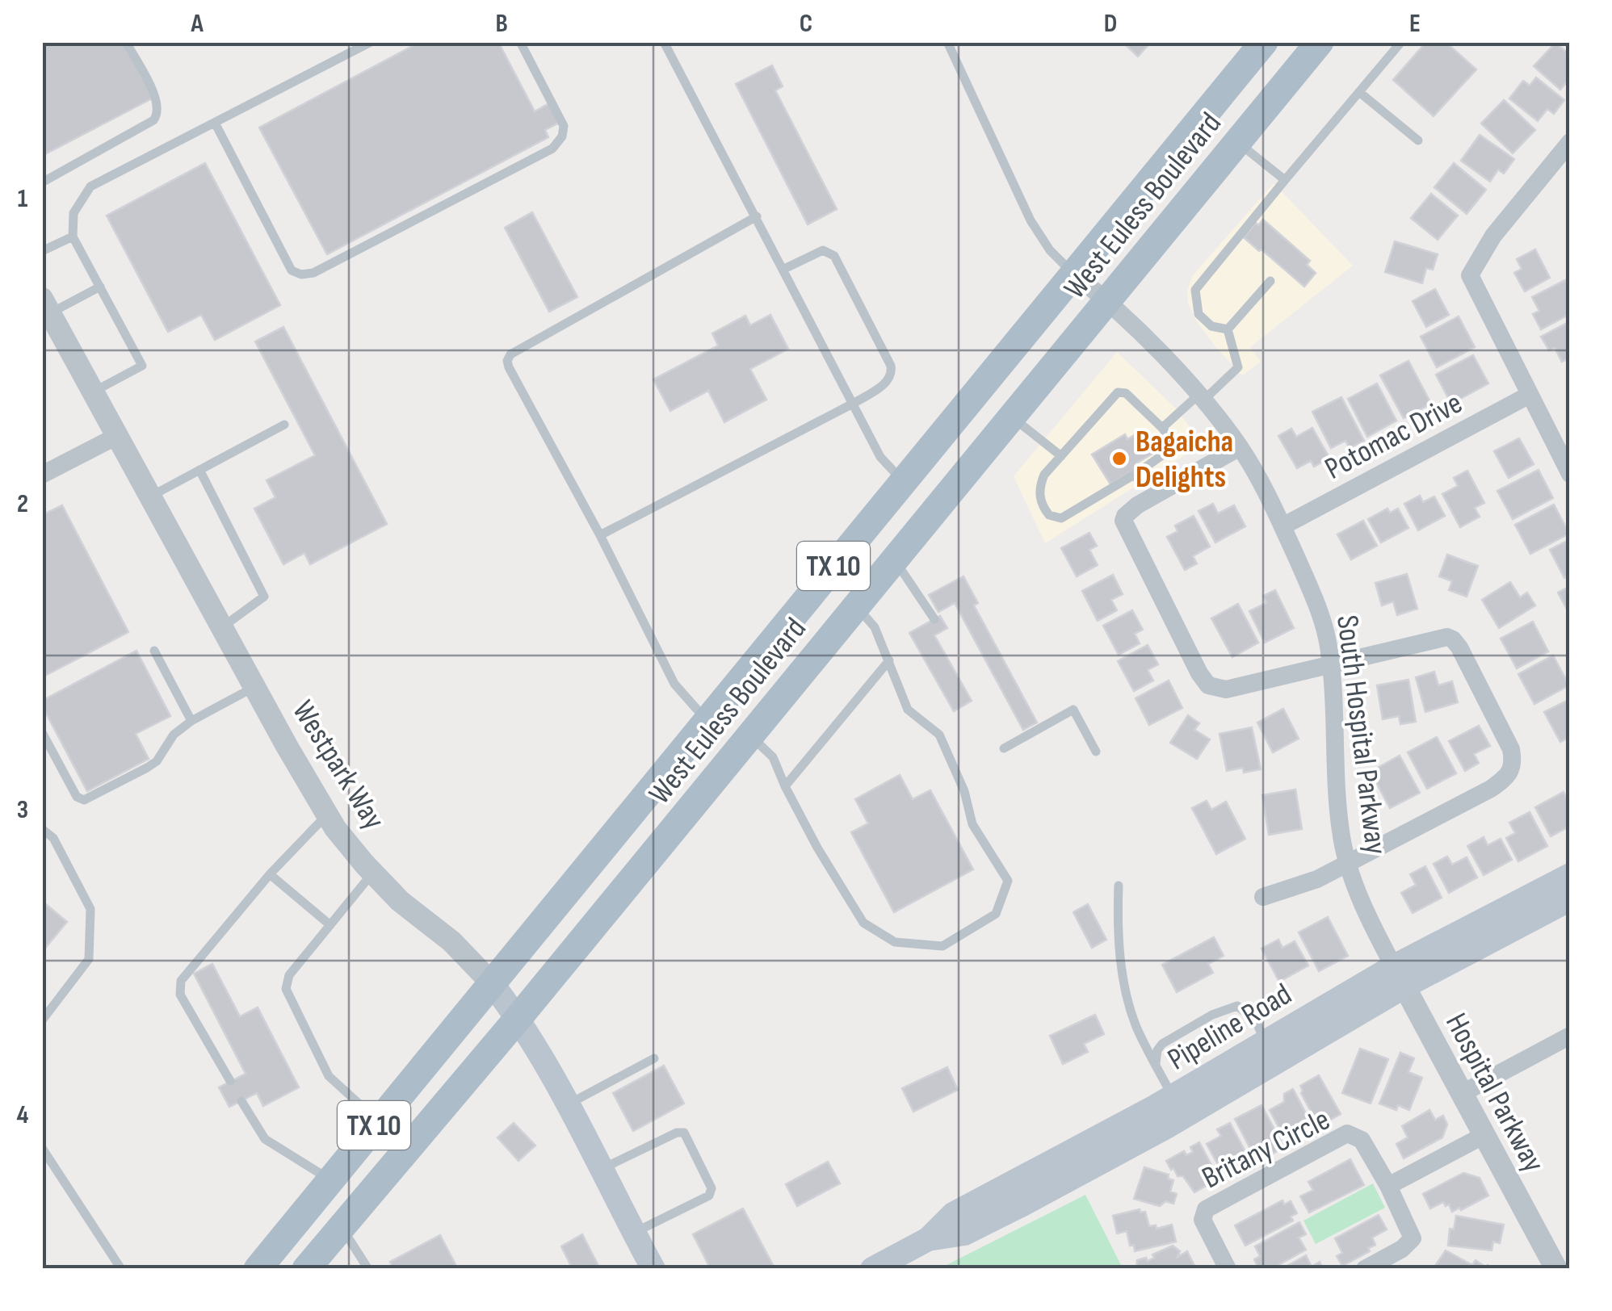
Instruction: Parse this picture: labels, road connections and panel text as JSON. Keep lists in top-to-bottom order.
{
  "streets": {
    "main road": [
      "West Euless Boulevard",
      "TX 10",
      "Westpark Way",
      "Pipeline Road"
    ],
    "street": [
      "Potomac Drive",
      "South Hospital Parkway",
      "Hospital Parkway",
      "Britany Circle"
    ]
  },
  "crossings": [
    ["West Euless Boulevard", "South Hospital Parkway"],
    ["West Euless Boulevard", "Westpark Way"],
    ["Potomac Drive", "South Hospital Parkway"],
    ["South Hospital Parkway", "Pipeline Road"],
    ["South Hospital Parkway", "Hospital Parkway"],
    ["Pipeline Road", "Hospital Parkway"]
  ],
  "places": ["Bagaicha Delights"],
  "grid": {
    "columns": [
      "A",
      "B",
      "C",
      "D",
      "E"
    ],
    "rows": [
      "1",
      "2",
      "3",
      "4"
    ]
  }
}
